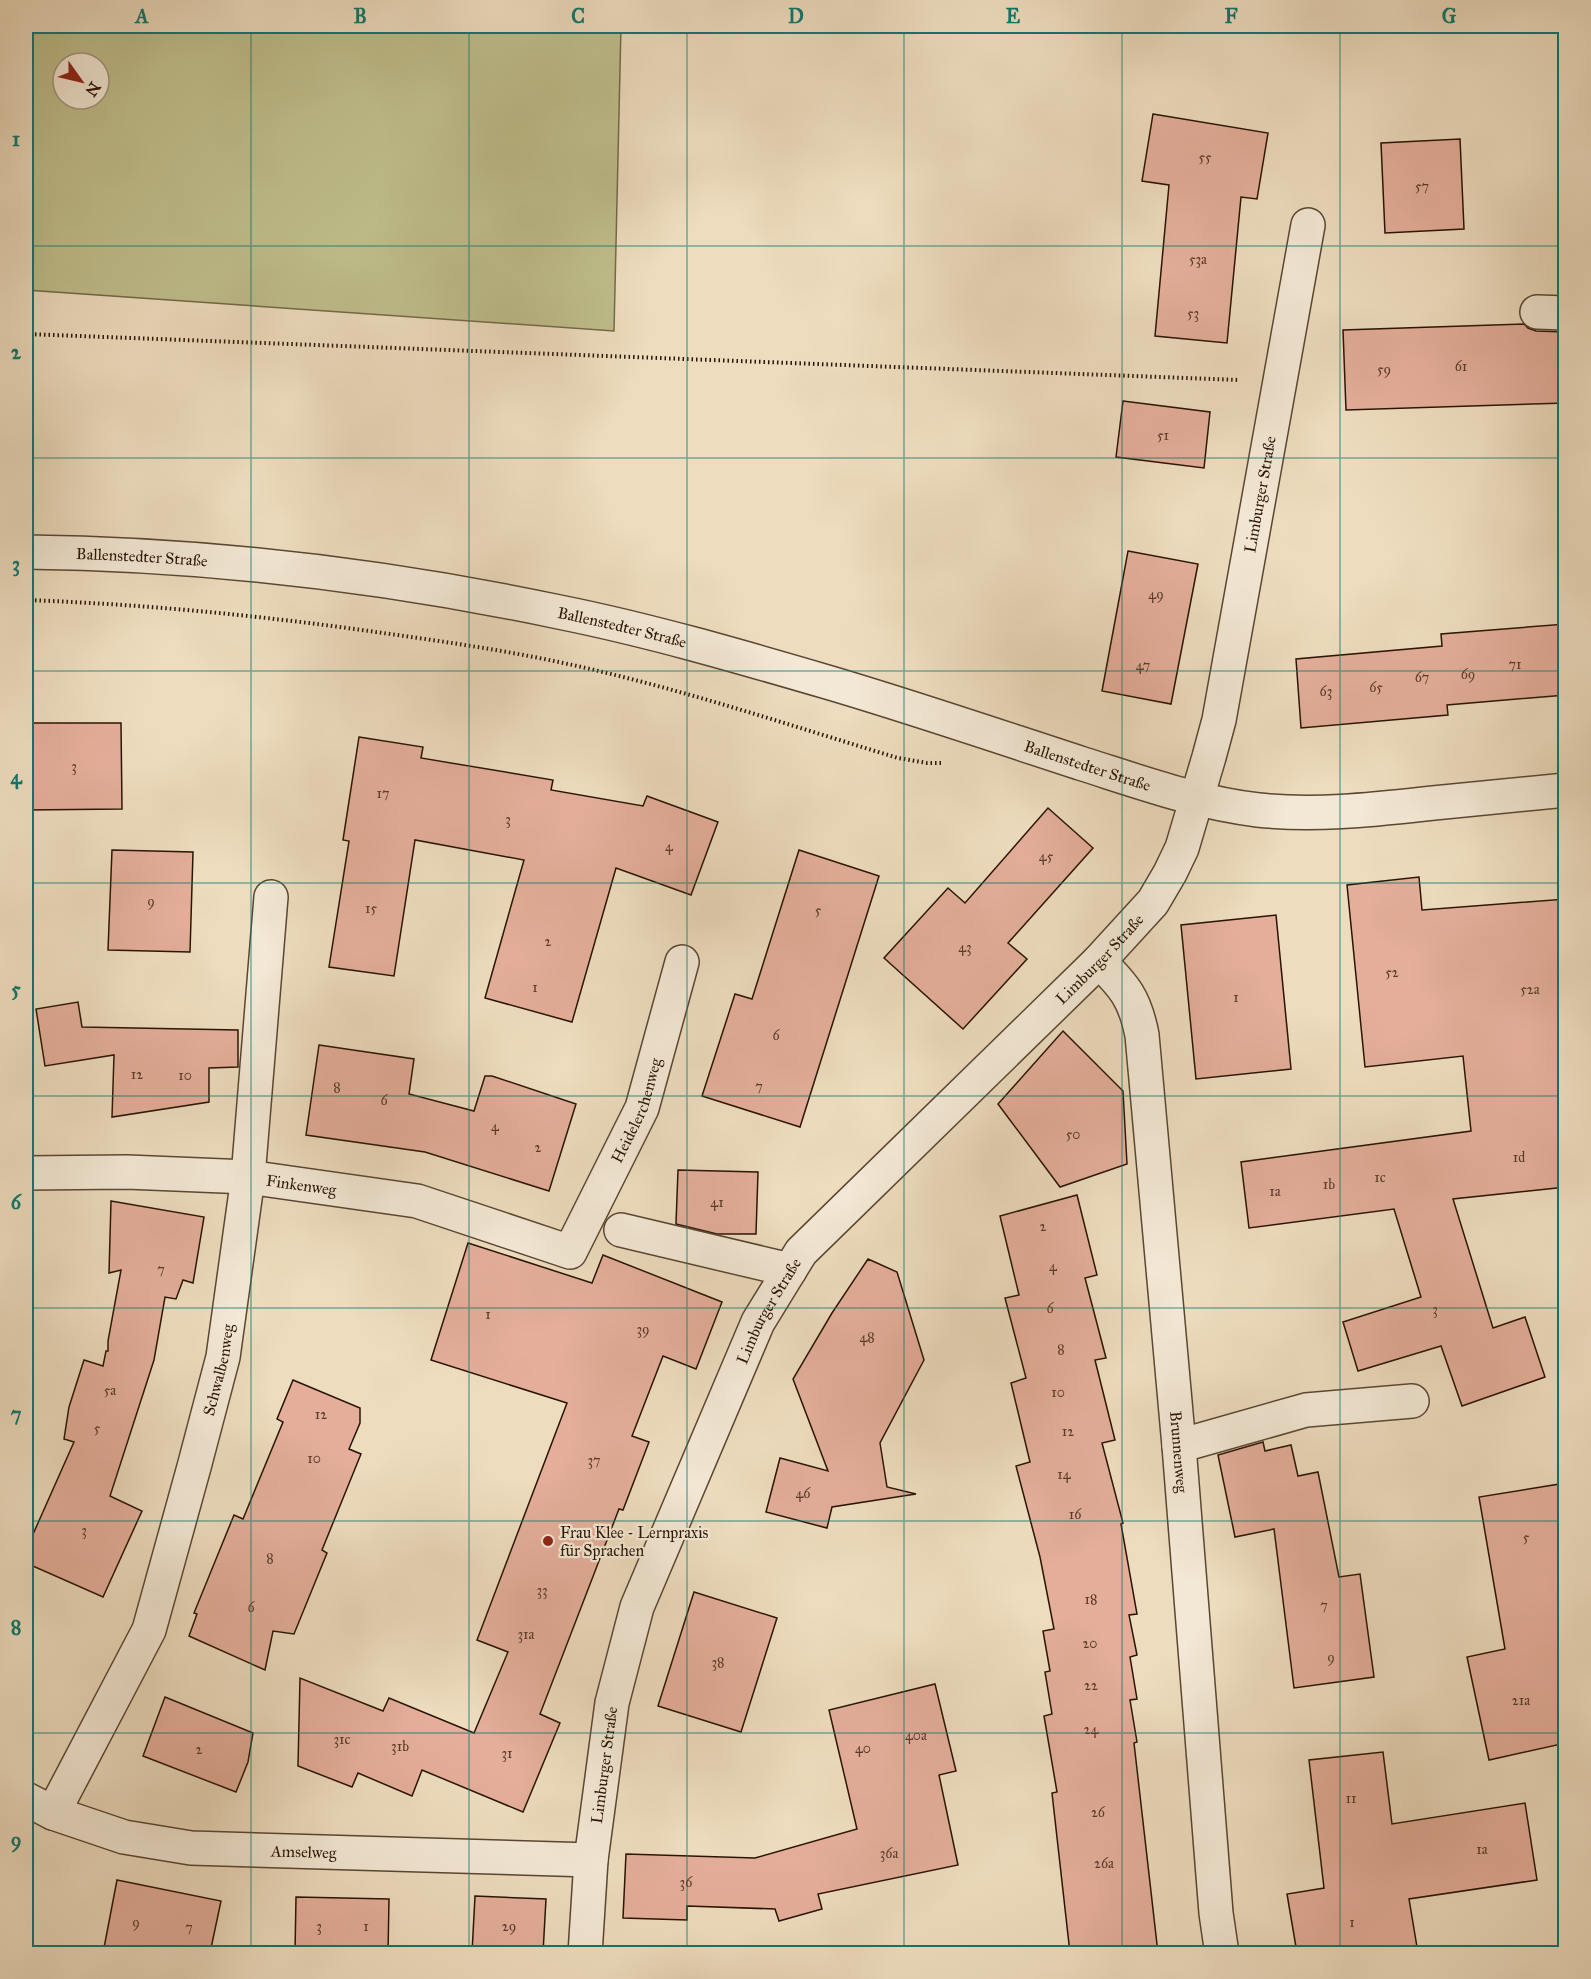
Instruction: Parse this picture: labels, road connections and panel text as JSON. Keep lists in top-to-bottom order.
{
  "streets": {
    "street": [
      "Limburger Straße",
      "Ballenstedter Straße",
      "Heidelerchenweg",
      "Finkenweg",
      "Schwalbenweg",
      "Brunnenweg",
      "Amselweg"
    ]
  },
  "crossings": [
    ["Limburger Straße", "Ballenstedter Straße"],
    ["Limburger Straße", "Brunnenweg"],
    ["Limburger Straße", "Amselweg"],
    ["Heidelerchenweg", "Finkenweg"],
    ["Finkenweg", "Schwalbenweg"],
    ["Schwalbenweg", "Amselweg"]
  ],
  "places": ["Frau Klee - Lernpraxis für Sprachen"],
  "house_numbers": [
    "55",
    "57",
    "53a",
    "53",
    "61",
    "59",
    "51",
    "49",
    "71",
    "47",
    "69",
    "67",
    "65",
    "63",
    "3",
    "17",
    "3",
    "4",
    "45",
    "9",
    "15",
    "5",
    "2",
    "43",
    "52",
    "1",
    "52a",
    "1",
    "6",
    "12",
    "10",
    "7",
    "8",
    "6",
    "4",
    "50",
    "2",
    "1d",
    "1c",
    "1b",
    "1a",
    "41",
    "2",
    "4",
    "7",
    "6",
    "3",
    "1",
    "39",
    "48",
    "8",
    "5a",
    "10",
    "12",
    "5",
    "12",
    "10",
    "37",
    "14",
    "46",
    "16",
    "3",
    "5",
    "8",
    "33",
    "18",
    "7",
    "6",
    "31a",
    "20",
    "9",
    "38",
    "22",
    "21a",
    "24",
    "40a",
    "31c",
    "31b",
    "40",
    "2",
    "31",
    "11",
    "26",
    "1a",
    "36a",
    "26a",
    "36",
    "9",
    "1",
    "3",
    "1",
    "29",
    "7"
  ],
  "north": "bottom right",
  "grid": {
    "columns": [
      "A",
      "B",
      "C",
      "D",
      "E",
      "F",
      "G"
    ],
    "rows": [
      "1",
      "2",
      "3",
      "4",
      "5",
      "6",
      "7",
      "8",
      "9"
    ]
  }
}
